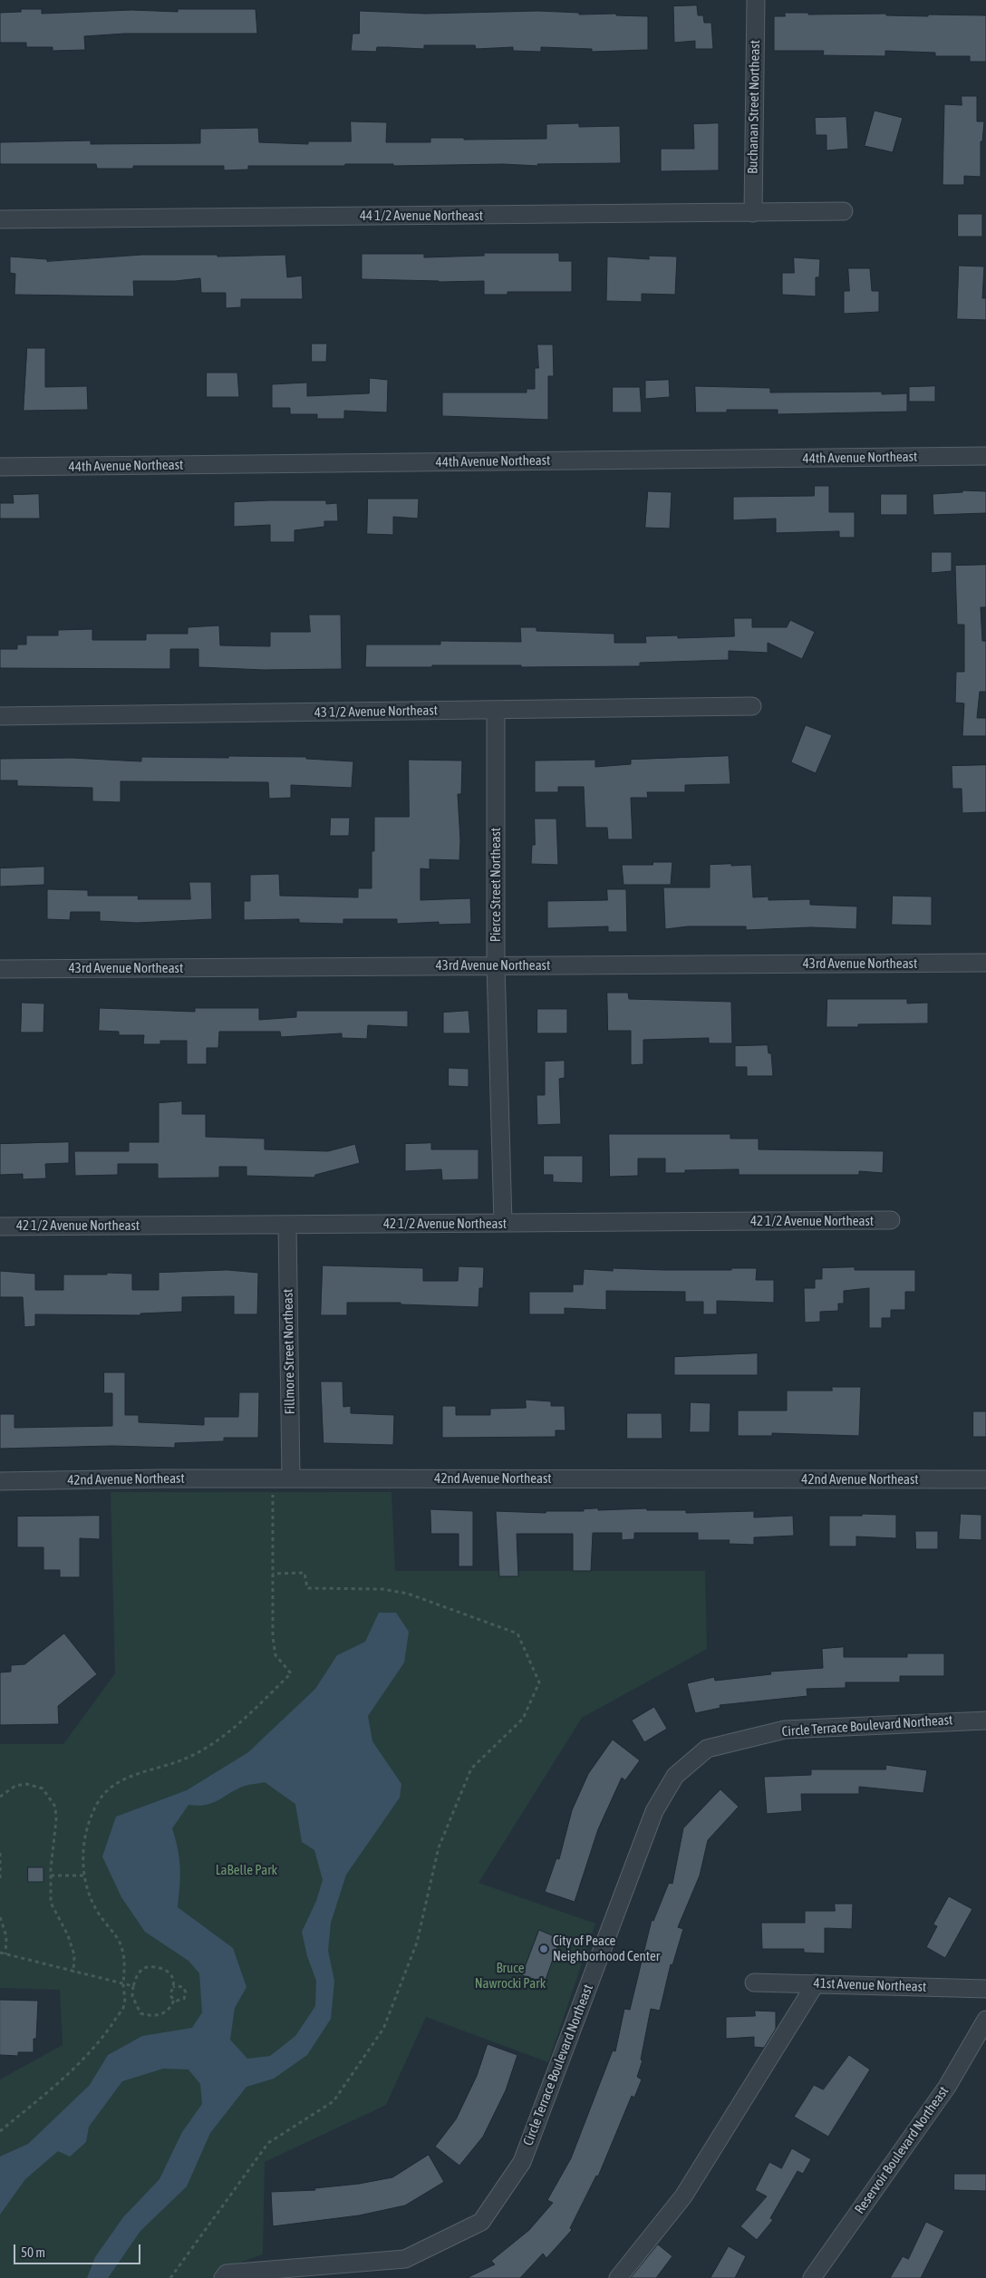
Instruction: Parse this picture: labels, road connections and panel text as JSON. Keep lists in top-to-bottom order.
{
  "streets": {
    "street": [
      "Buchanan Street Northeast",
      "44 1/2 Avenue Northeast",
      "44th Avenue Northeast",
      "43 1/2 Avenue Northeast",
      "Pierce Street Northeast",
      "43rd Avenue Northeast",
      "42 1/2 Avenue Northeast",
      "Fillmore Street Northeast",
      "42nd Avenue Northeast",
      "Circle Terrace Boulevard Northeast",
      "41st Avenue Northeast",
      "Reservoir Boulevard Northeast"
    ]
  },
  "crossings": [
    ["Buchanan Street Northeast", "44 1/2 Avenue Northeast"],
    ["43 1/2 Avenue Northeast", "Pierce Street Northeast"],
    ["Pierce Street Northeast", "43rd Avenue Northeast"],
    ["Pierce Street Northeast", "42 1/2 Avenue Northeast"],
    ["42 1/2 Avenue Northeast", "Fillmore Street Northeast"],
    ["Fillmore Street Northeast", "42nd Avenue Northeast"]
  ],
  "parks": ["LaBelle Park", "Bruce Nawrocki Park"],
  "places": ["City of Peace Neighborhood Center"],
  "scale_bar": "50 m"
}
